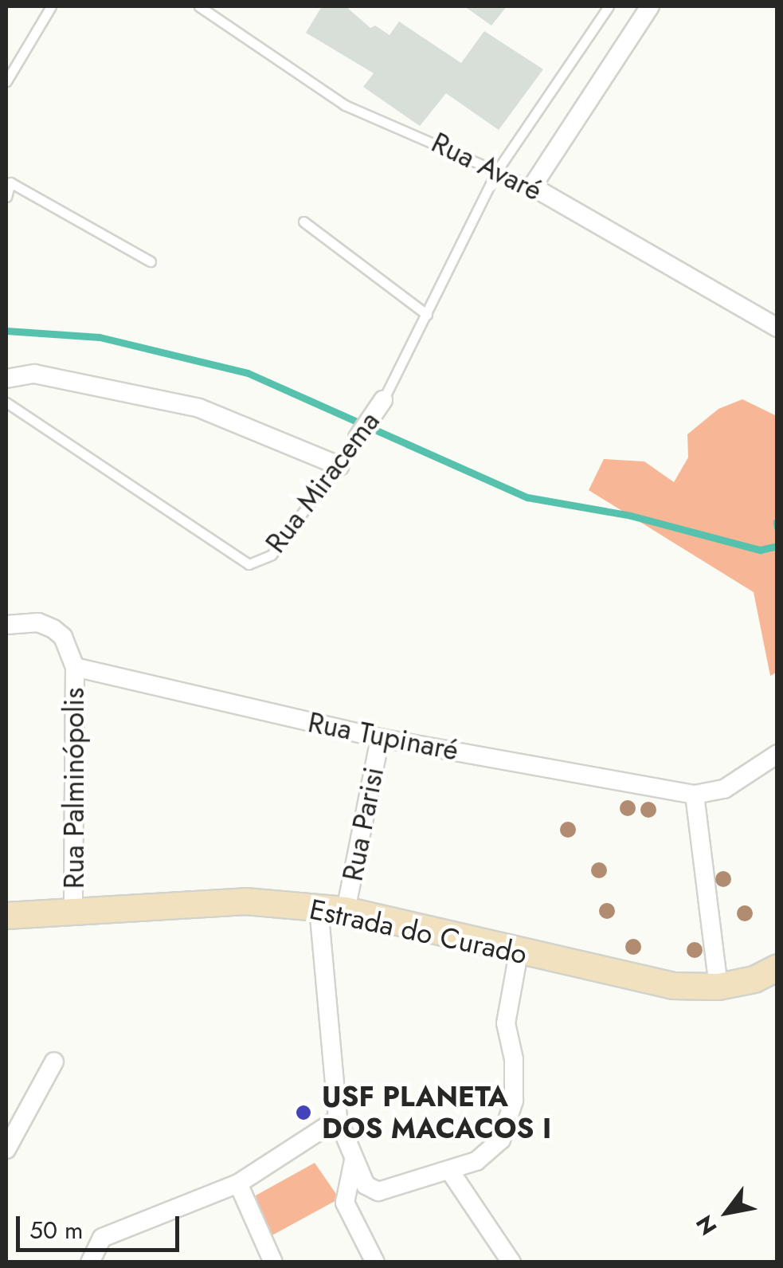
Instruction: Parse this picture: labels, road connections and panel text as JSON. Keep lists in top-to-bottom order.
{
  "streets": {
    "main road": ["Estrada do Curado"],
    "street": [
      "Rua Avaré",
      "Rua Miracema",
      "Rua Tupinaré",
      "Rua Palminópolis",
      "Rua Parisi"
    ]
  },
  "crossings": [
    ["Rua Avaré", "Rua Miracema"],
    ["Rua Tupinaré", "Rua Palminópolis"],
    ["Rua Tupinaré", "Rua Parisi"],
    ["Rua Palminópolis", "Estrada do Curado"],
    ["Rua Parisi", "Estrada do Curado"]
  ],
  "places": ["USF PLANETA DOS MACACOS I"],
  "scale_bar": "50 m",
  "north": "bottom left"
}
